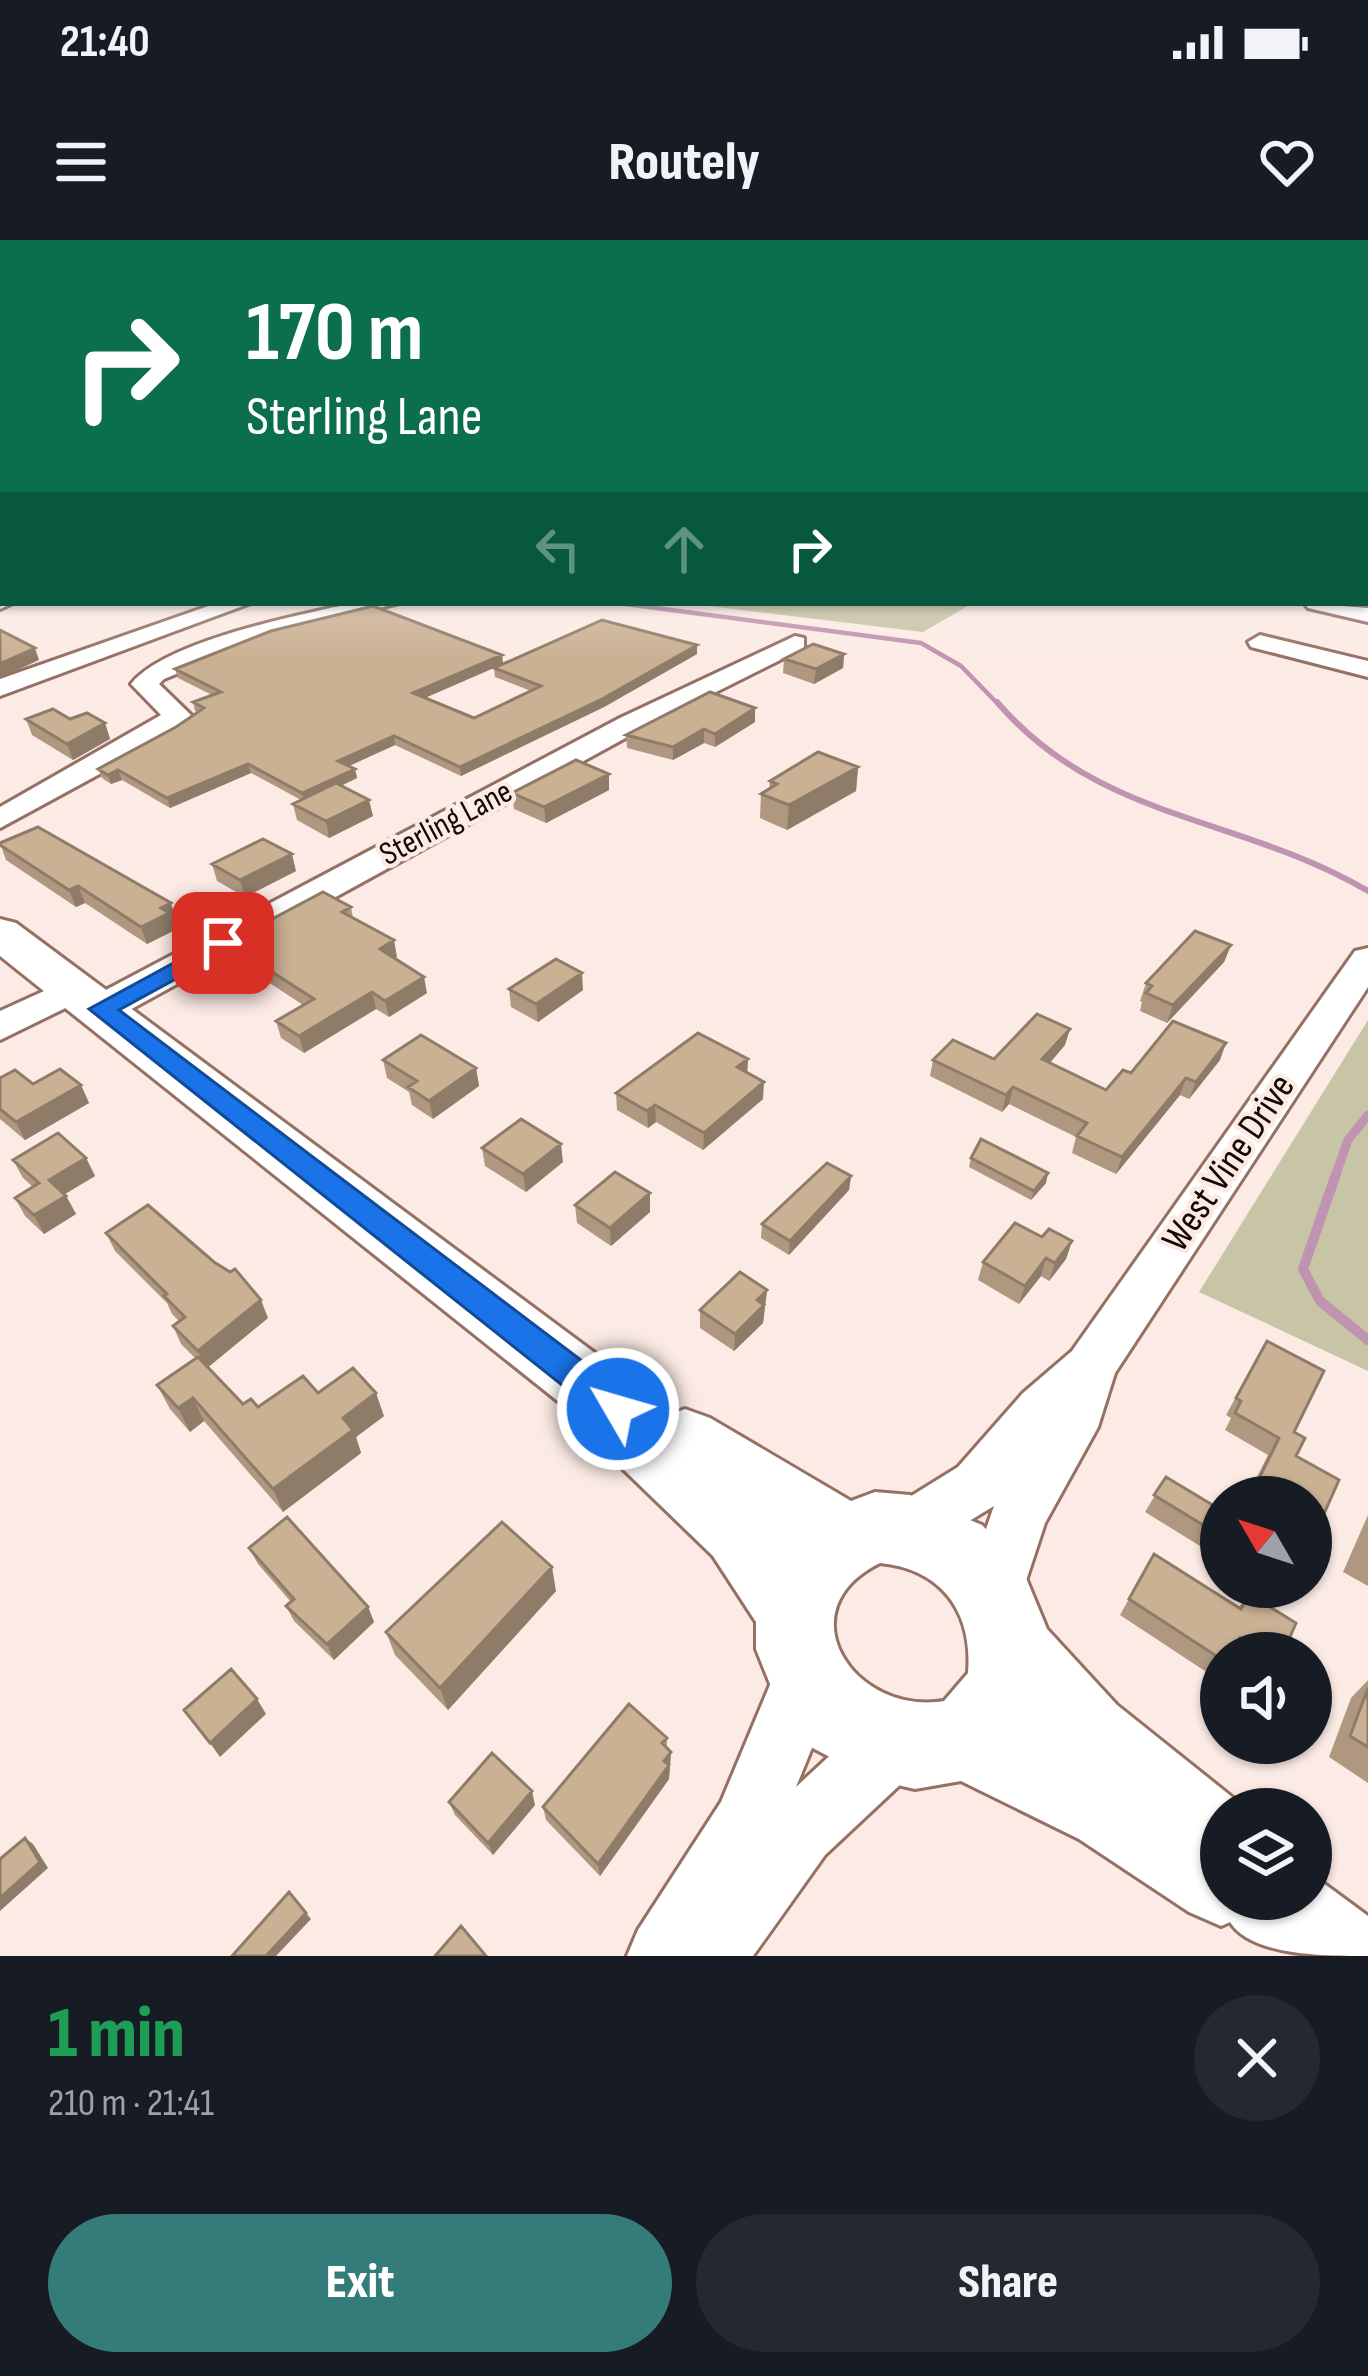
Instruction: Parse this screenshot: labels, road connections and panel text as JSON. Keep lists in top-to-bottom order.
{
  "streets": {
    "main road": ["West Vine Drive"],
    "street": ["Sterling Lane"]
  },
  "north": "top left",
  "page": {
    "status": "21:40",
    "header": "Routely",
    "turn": ["170 m", "Sterling Lane"],
    "heading": ["1 min", "210 m · 21:41"],
    "buttons": ["Exit", "Share"]
  }
}
